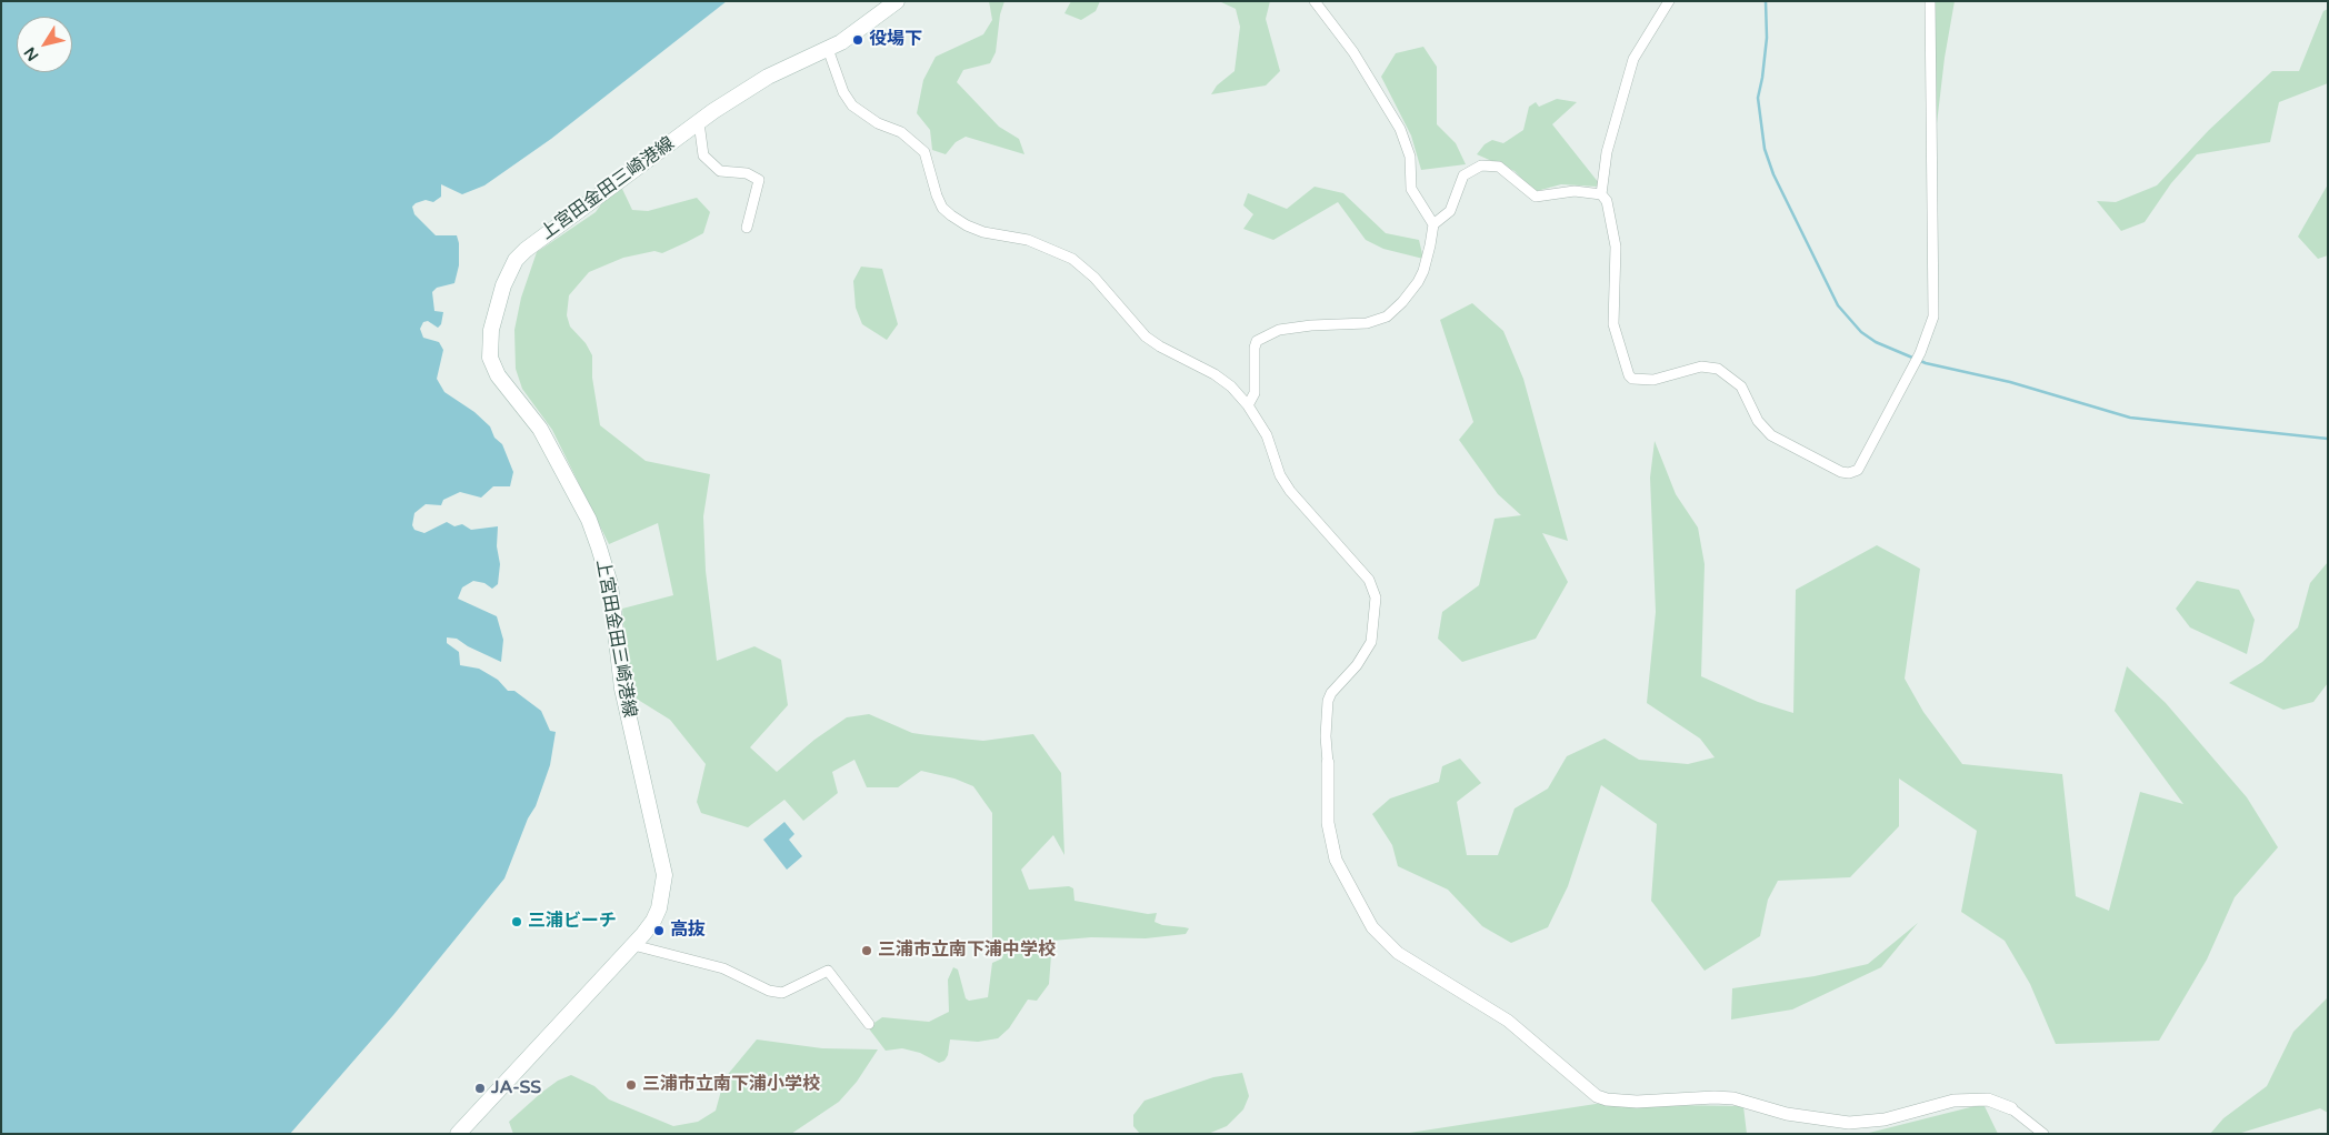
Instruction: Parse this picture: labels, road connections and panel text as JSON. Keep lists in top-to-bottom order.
{
  "streets": {
    "main road": ["上宮田金田三崎港線"]
  },
  "places": [
    "役場下",
    "三浦ビーチ",
    "高抜",
    "三浦市立南下浦中学校",
    "三浦市立南下浦小学校",
    "JA-SS"
  ],
  "north": "bottom left"
}
